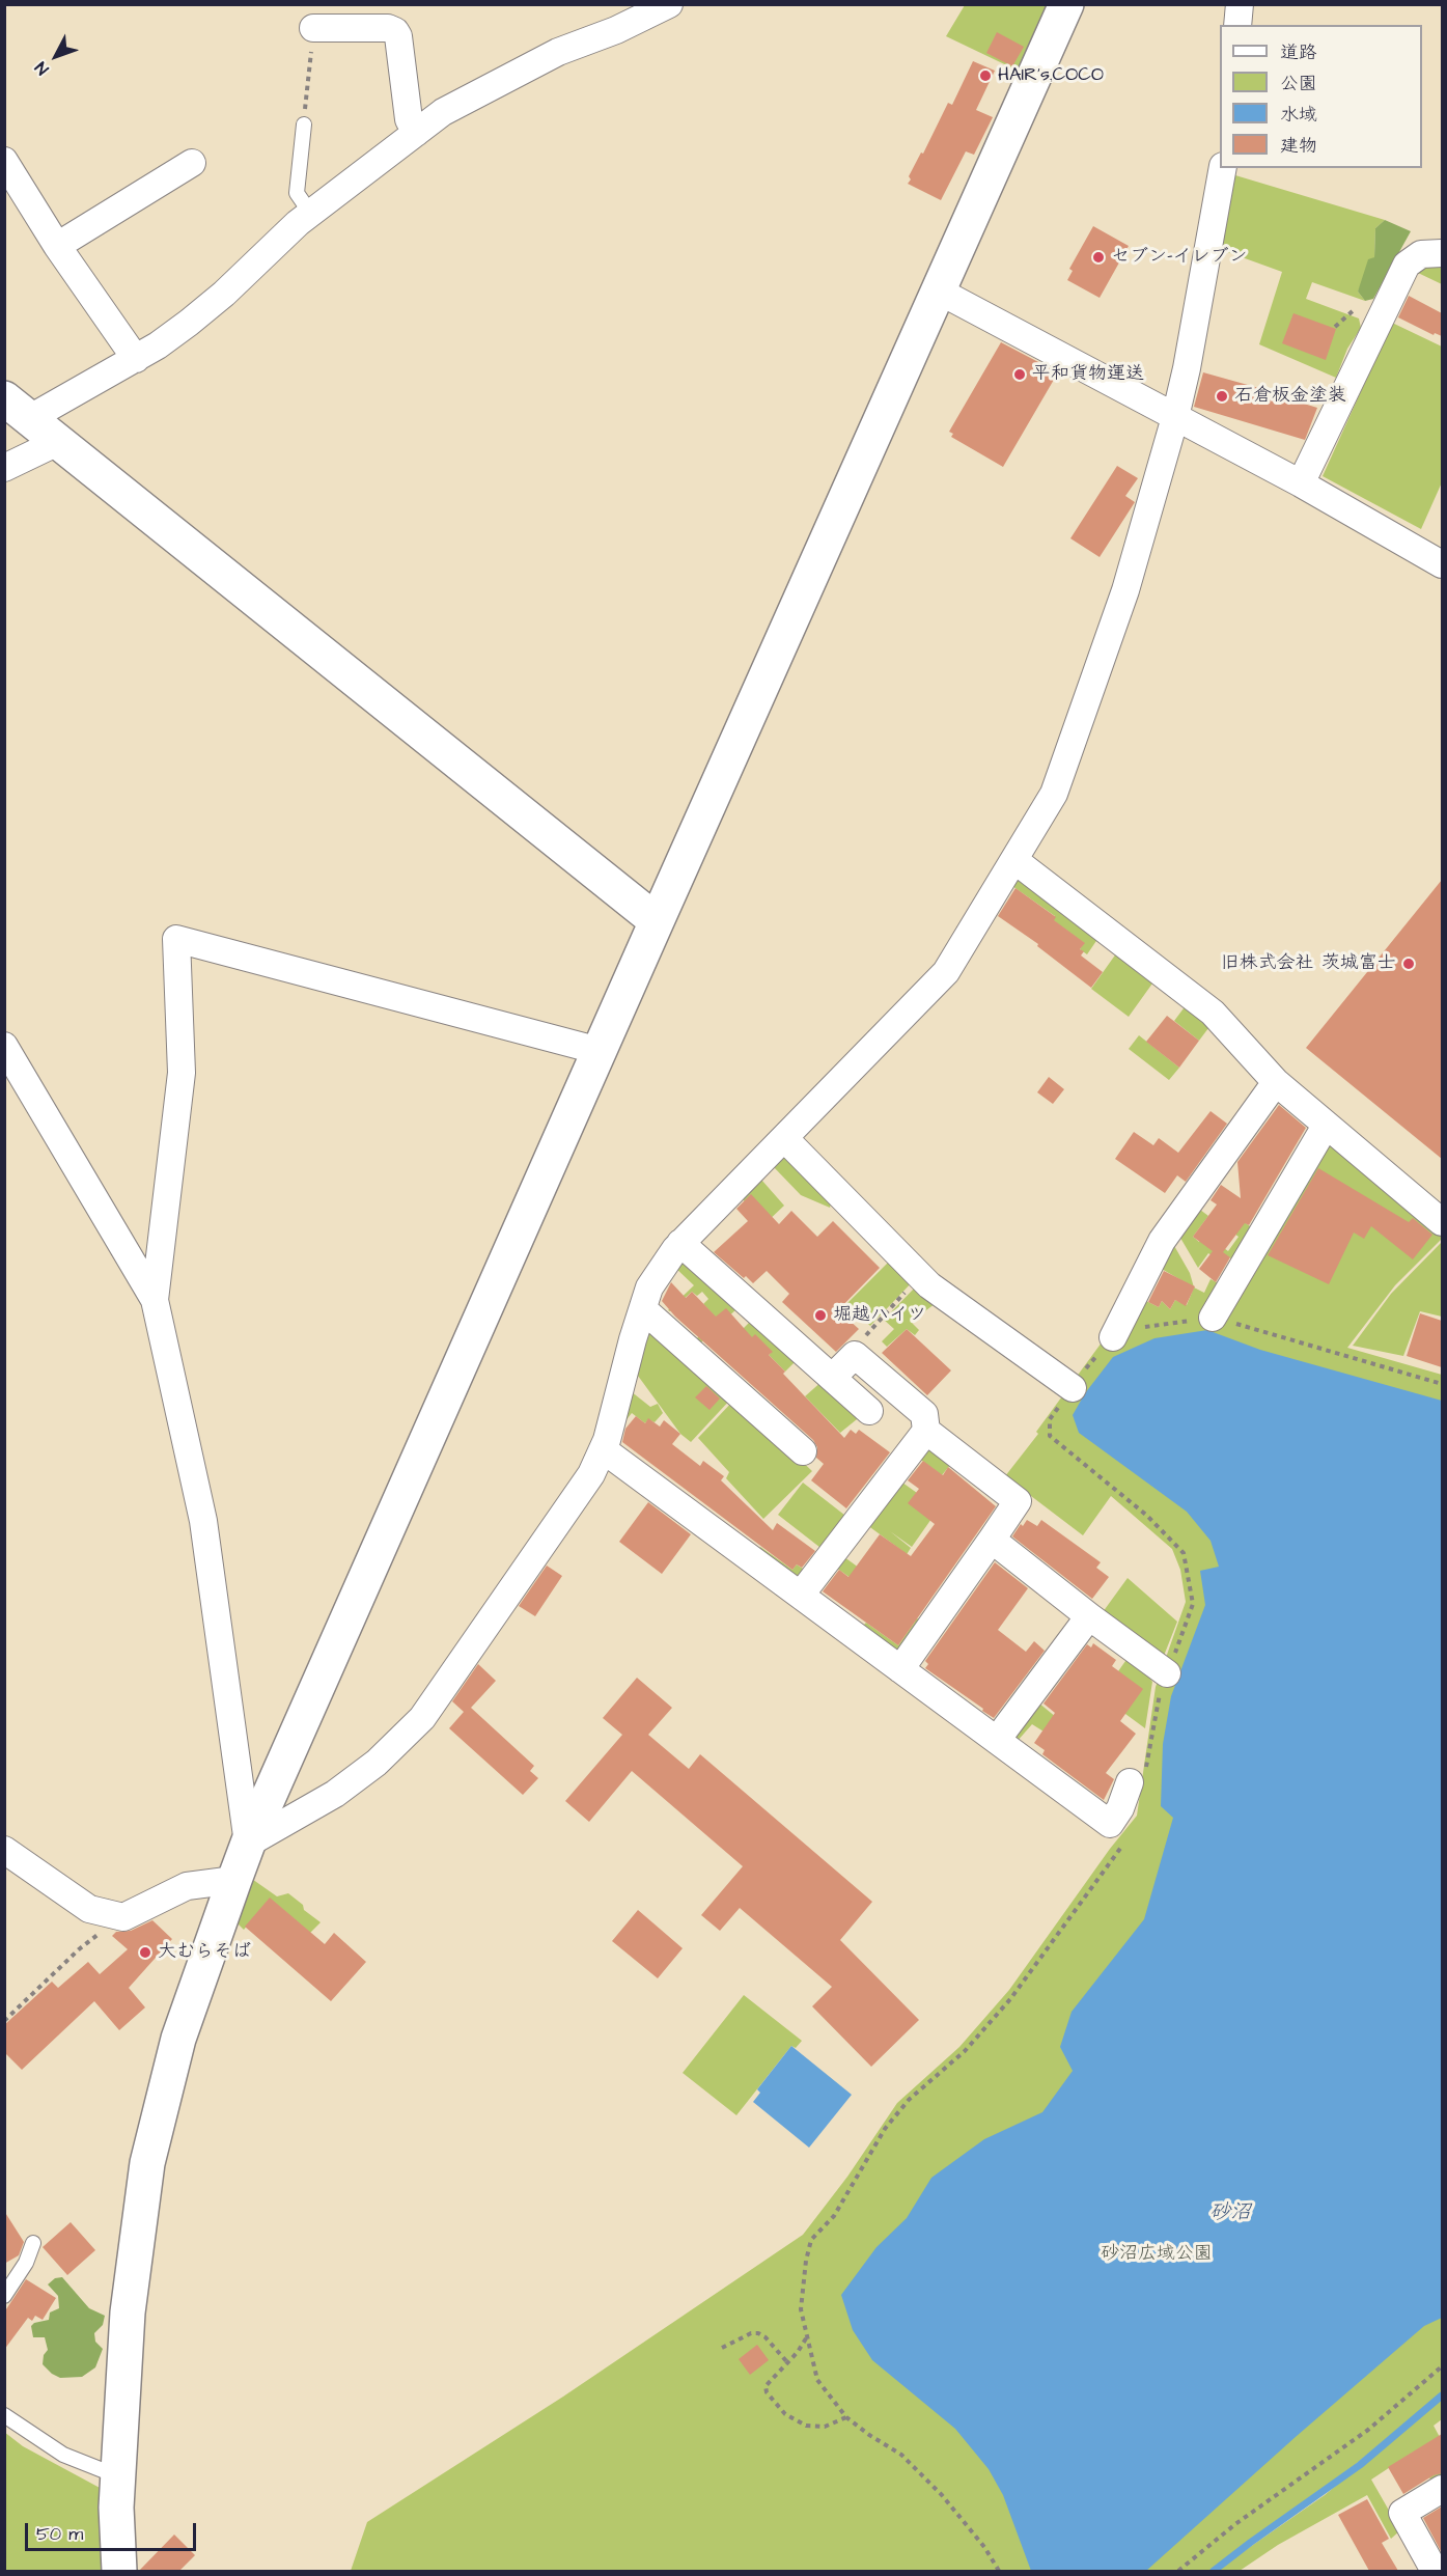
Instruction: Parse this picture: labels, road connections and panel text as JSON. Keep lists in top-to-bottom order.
{
  "water": ["砂沼"],
  "parks": ["砂沼広域公園"],
  "places": [
    "HAIR’s.COCO",
    "セブン-イレブン",
    "平和貨物運送",
    "石倉板金塗装",
    "旧株式会社 茨城富士",
    "堀越ハイツ",
    "大むらそば"
  ],
  "legend": [
    "道路",
    "公園",
    "水域",
    "建物"
  ],
  "scale_bar": "50 m",
  "north": "bottom left"
}
